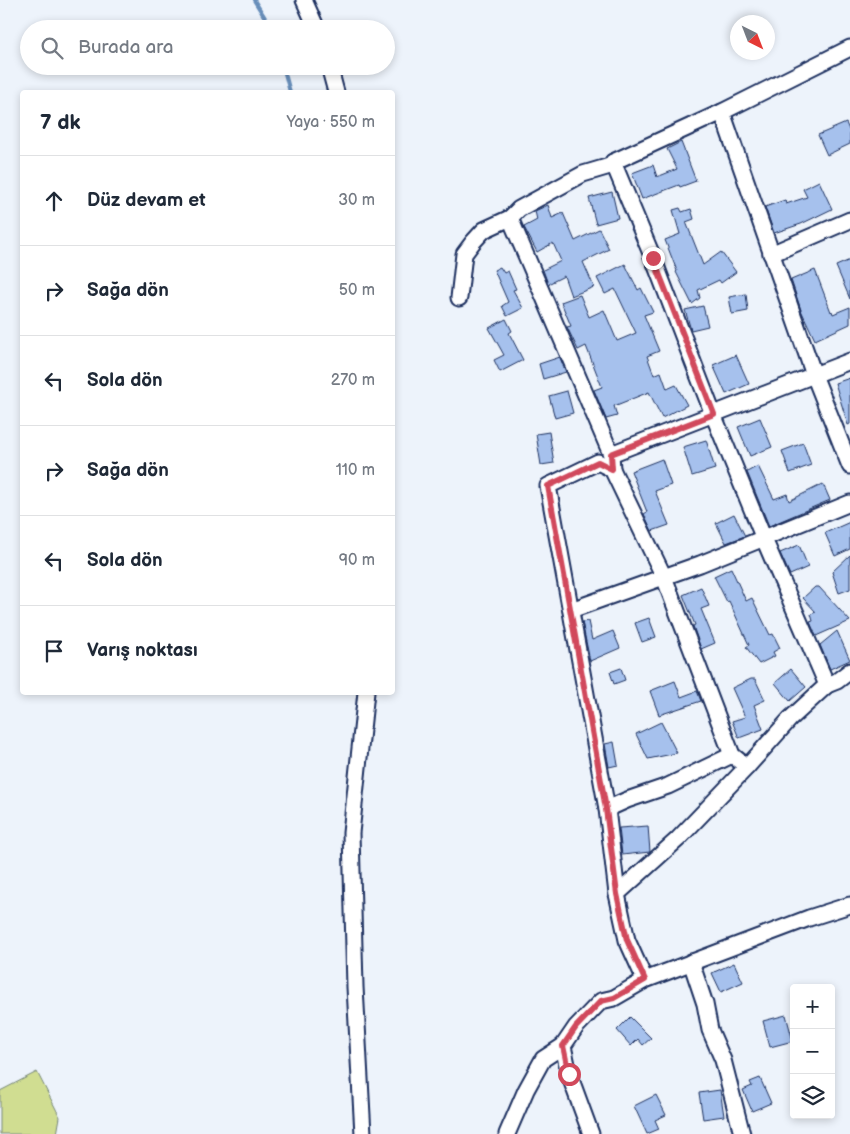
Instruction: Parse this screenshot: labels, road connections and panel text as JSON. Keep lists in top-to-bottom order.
{
  "north": "bottom right",
  "page": {
    "search": "Burada ara",
    "heading": ["7 dk", "Yaya · 550 m"],
    "list": [
      ["Düz devam et", "30 m"],
      ["Sağa dön", "50 m"],
      ["Sola dön", "270 m"],
      ["Sağa dön", "110 m"],
      ["Sola dön", "90 m"],
      "Varış noktası"
    ],
    "map_buttons": ["+", "−"]
  }
}
